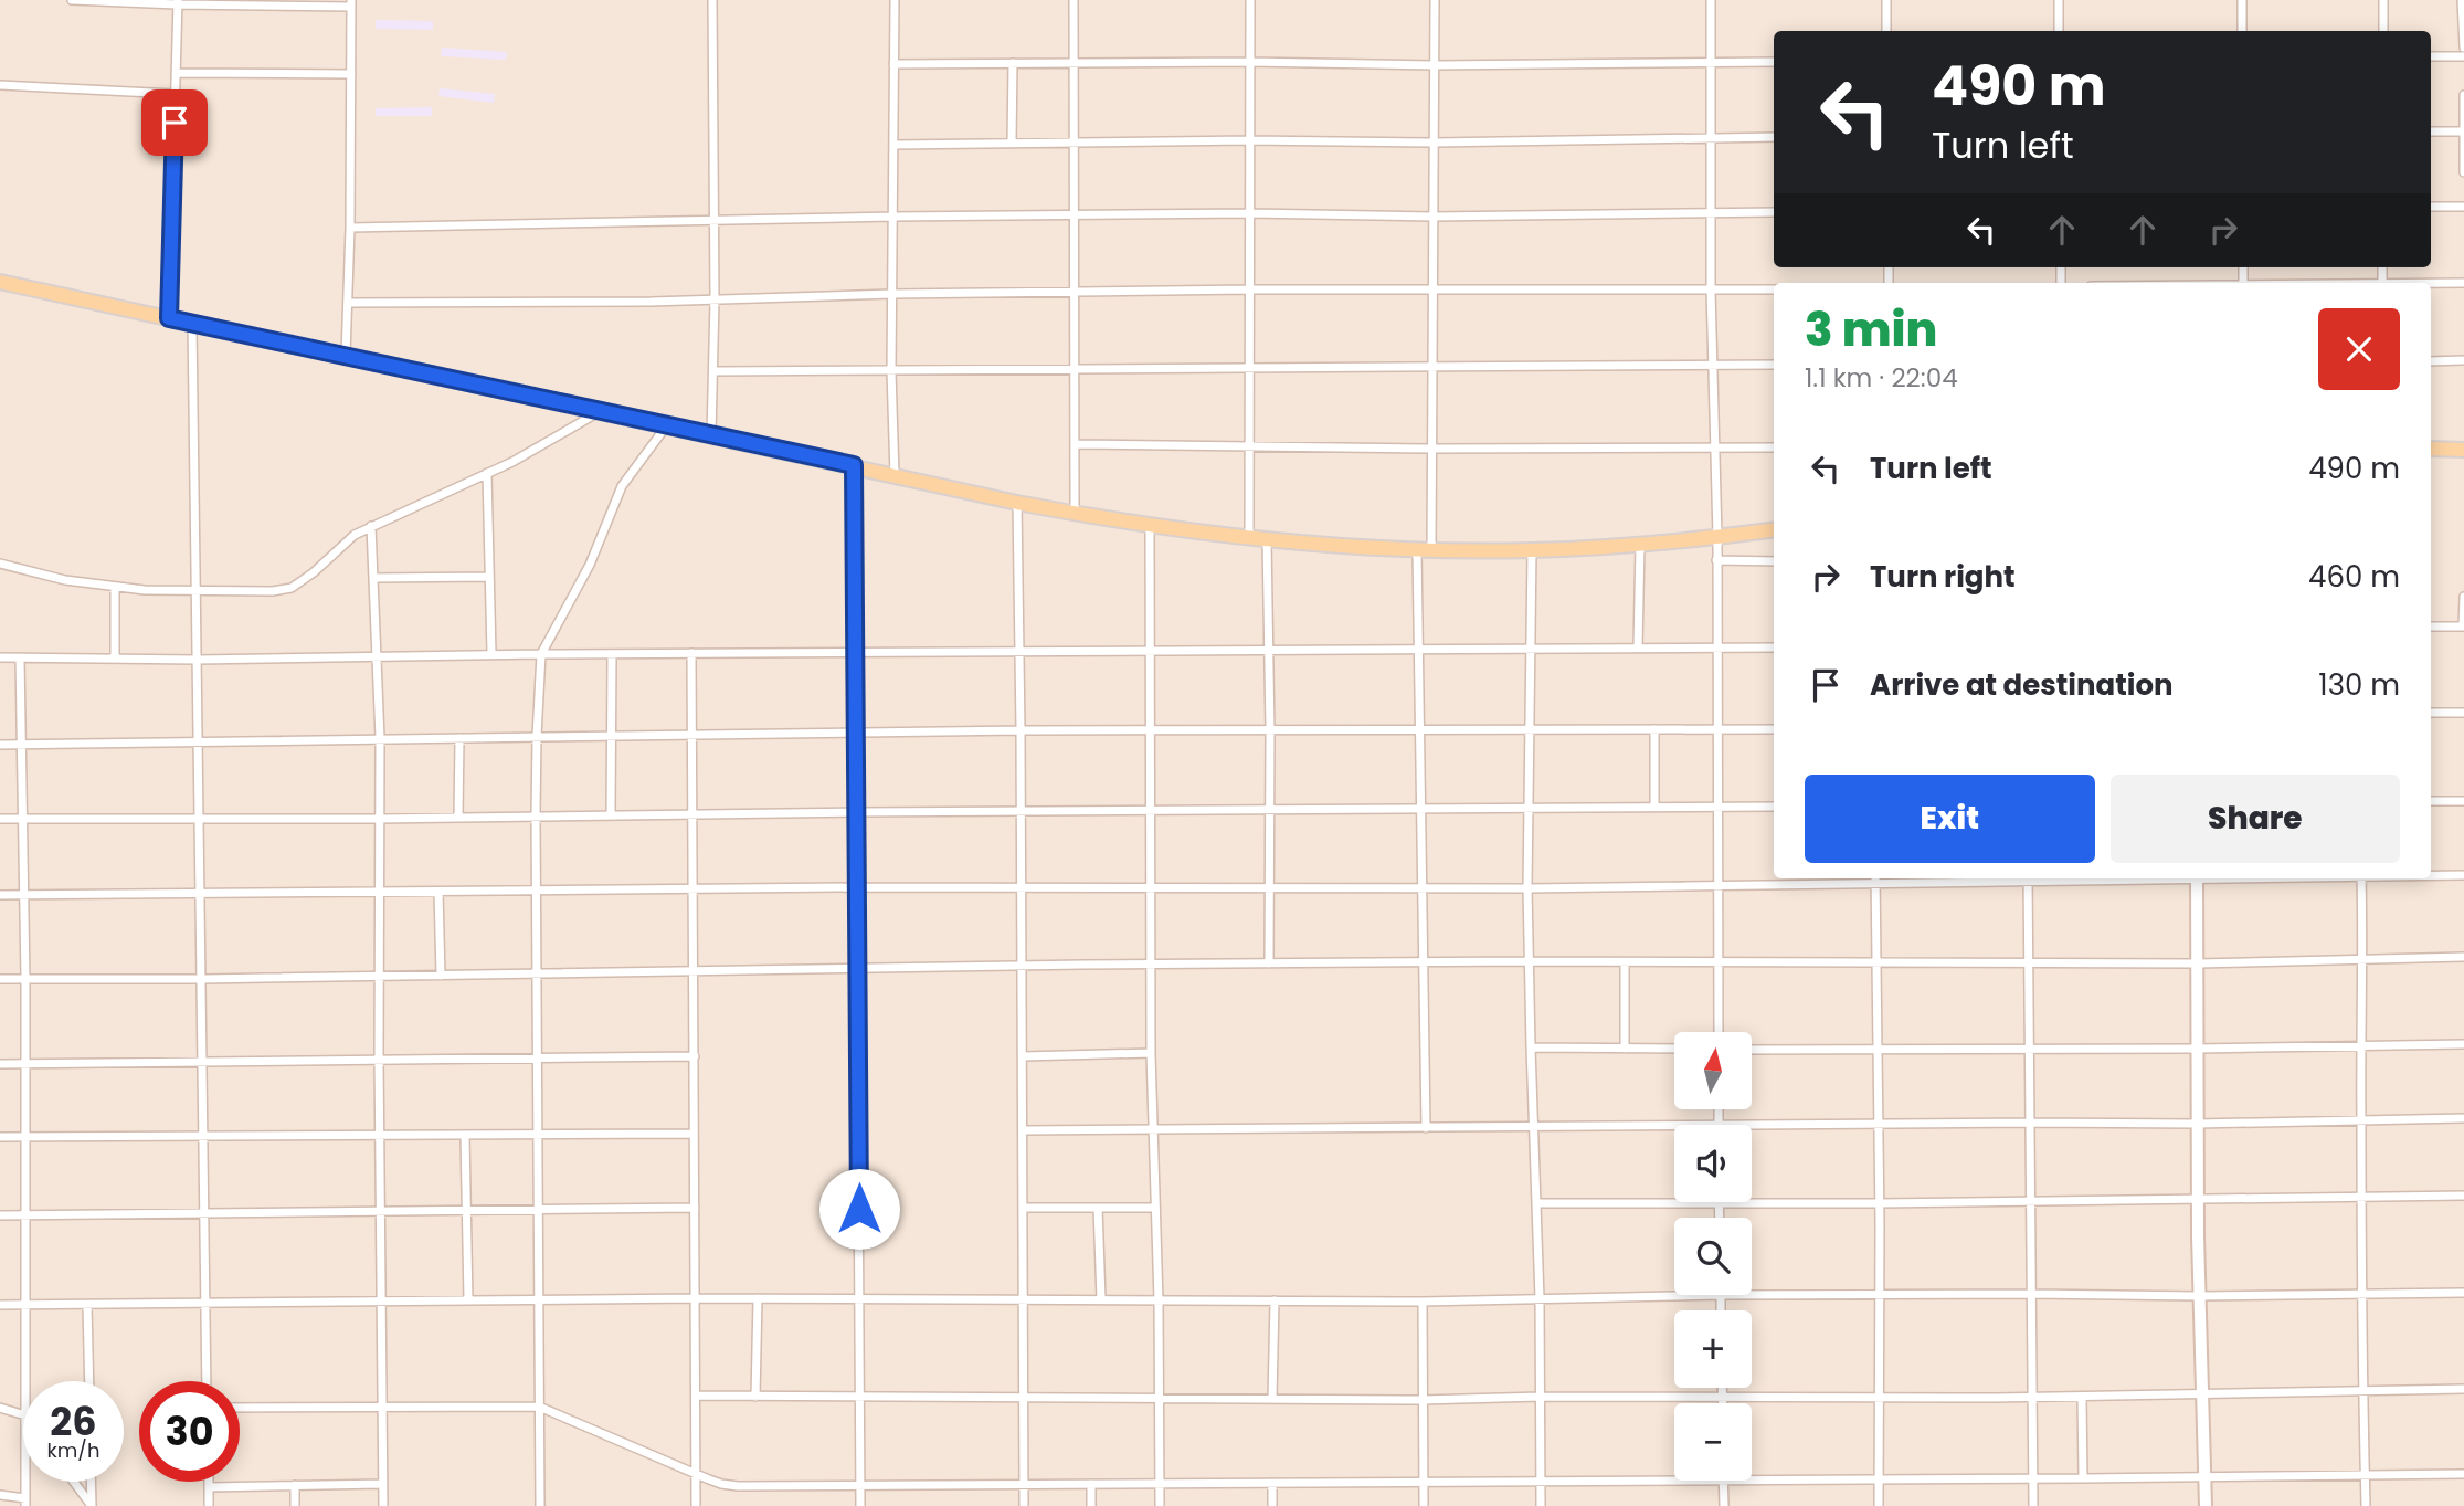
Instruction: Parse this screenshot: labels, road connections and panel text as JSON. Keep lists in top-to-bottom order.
{
  "north": "top",
  "page": {
    "turn": ["490 m", "Turn left"],
    "heading": ["3 min", "1.1 km · 22:04"],
    "list": [
      {
        "name": "Turn left",
        "value": "490 m"
      },
      {
        "name": "Turn right",
        "value": "460 m"
      },
      {
        "name": "Arrive at destination",
        "value": "130 m"
      }
    ],
    "buttons": ["Exit", "Share"],
    "map_buttons": ["+", "−"],
    "speed": "26 km/h",
    "limit": "30"
  }
}
